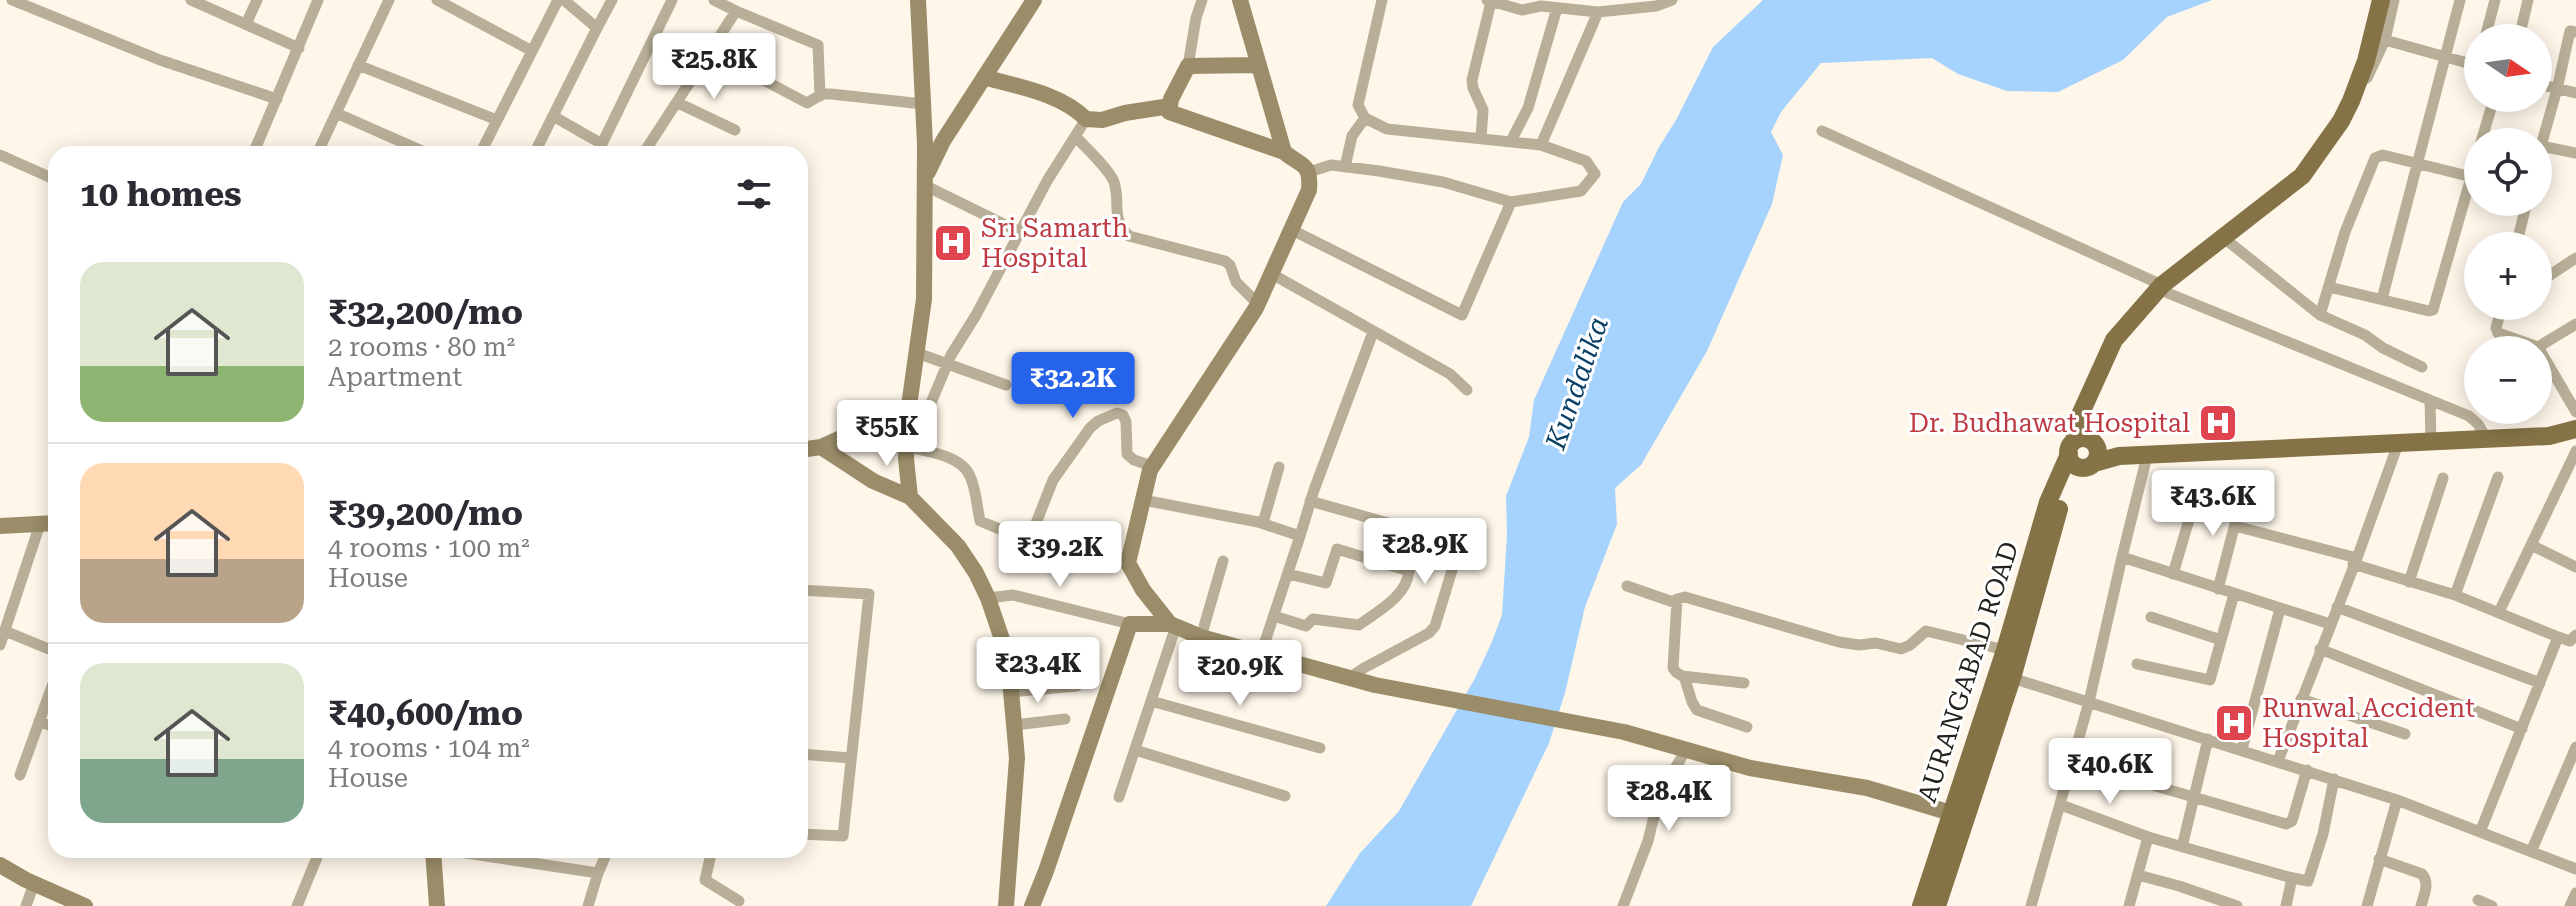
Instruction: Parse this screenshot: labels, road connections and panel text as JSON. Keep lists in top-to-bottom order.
{
  "streets": {
    "main road": ["AURANGABAD ROAD"]
  },
  "water": ["Kundalika"],
  "places": {
    "hospital": ["Sri Samarth Hospital", "Dr. Budhawat Hospital", "Runwal Accident Hospital"]
  },
  "north": "right",
  "page": {
    "map_buttons": ["+", "−"],
    "price": [
      "₹25.8K",
      "₹32.2K",
      "₹55K",
      "₹43.6K",
      "₹28.9K",
      "₹39.2K",
      "₹23.4K",
      "₹20.9K",
      "₹40.6K",
      "₹28.4K"
    ],
    "heading": "10 homes",
    "list": [
      {
        "name": "₹32,200/mo",
        "note": "2 rooms · 80 m² · Apartment"
      },
      {
        "name": "₹39,200/mo",
        "note": "4 rooms · 100 m² · House"
      },
      {
        "name": "₹40,600/mo",
        "note": "4 rooms · 104 m² · House"
      }
    ]
  }
}
